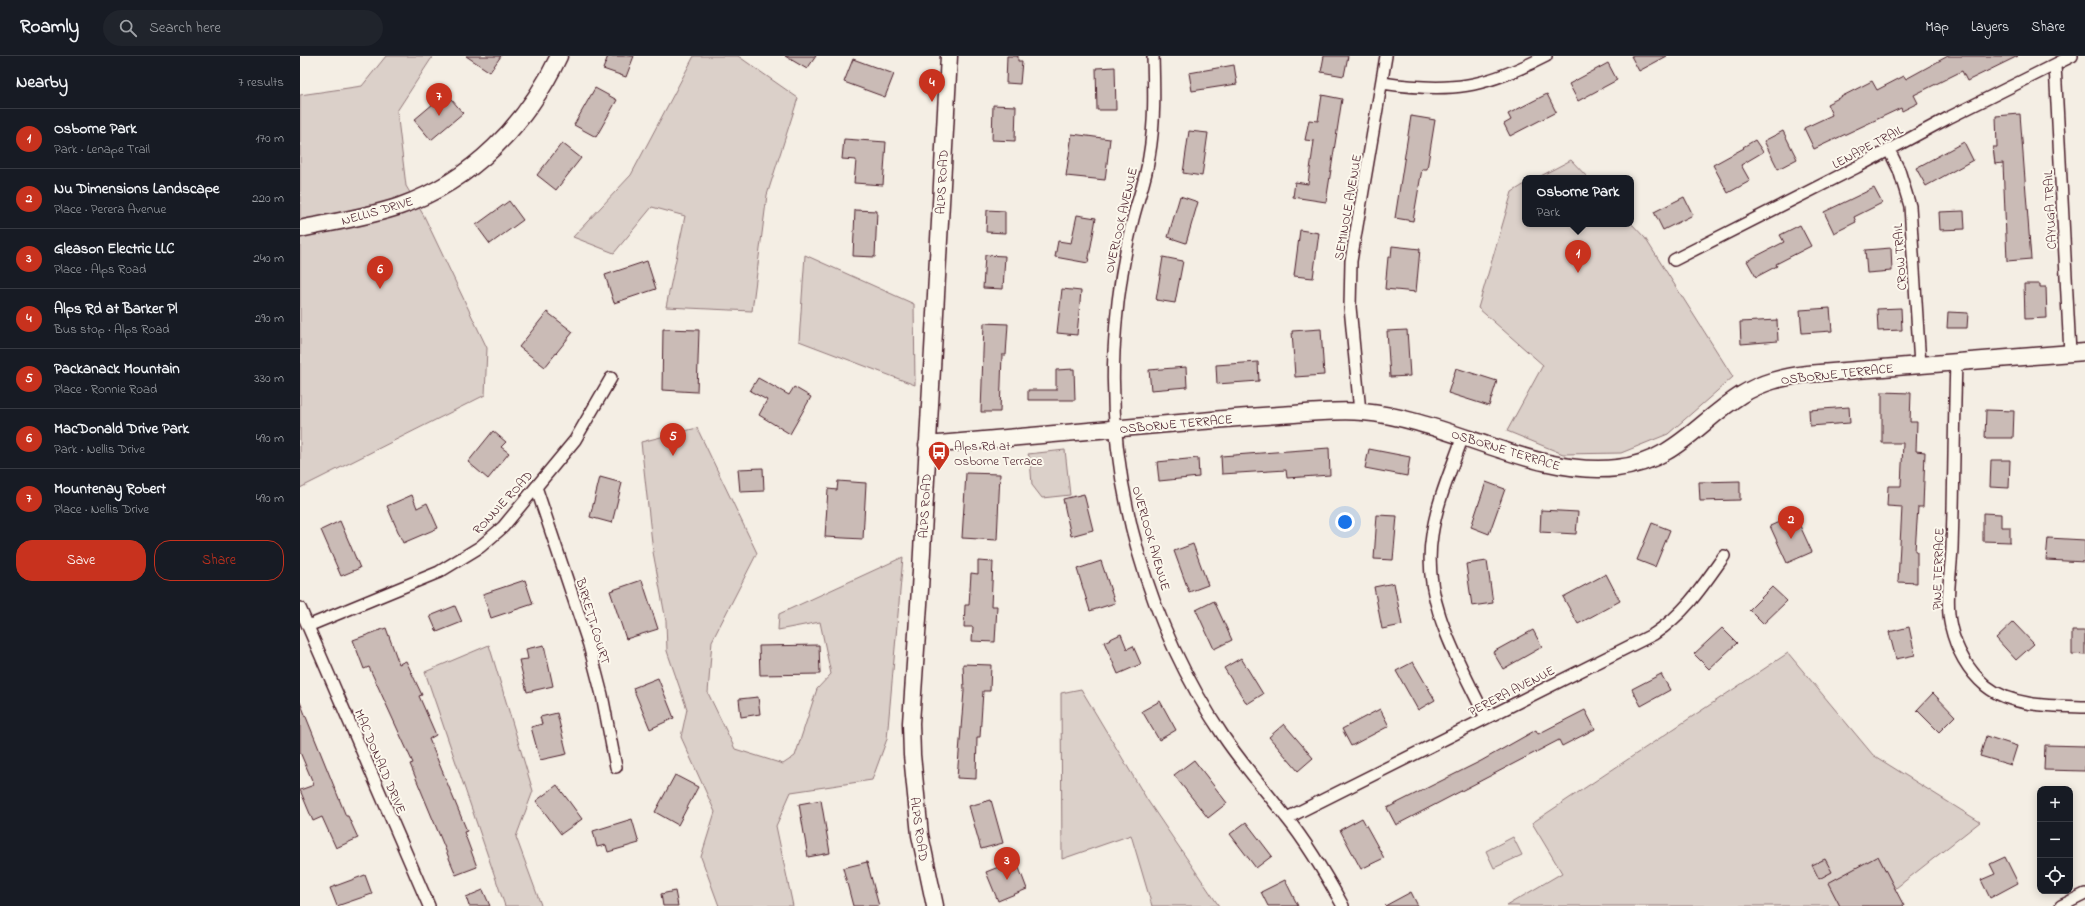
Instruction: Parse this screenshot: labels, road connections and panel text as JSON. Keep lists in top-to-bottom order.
{
  "streets": {
    "street": [
      "LENAPE TRAIL",
      "ALPS ROAD",
      "SEMINOLE AVENUE",
      "NELLIS DRIVE",
      "CAYUGA TRAIL",
      "OVERLOOK AVENUE",
      "CROW TRAIL",
      "OSBORNE TERRACE",
      "RONNIE ROAD",
      "PINE TERRACE",
      "BIRKETT COURT",
      "PERERA AVENUE",
      "MAC DONALD DRIVE"
    ]
  },
  "crossings": [
    ["LENAPE TRAIL", "CAYUGA TRAIL"],
    ["LENAPE TRAIL", "CROW TRAIL"],
    ["ALPS ROAD", "OSBORNE TERRACE"],
    ["SEMINOLE AVENUE", "OSBORNE TERRACE"],
    ["CAYUGA TRAIL", "OSBORNE TERRACE"],
    ["OVERLOOK AVENUE", "OSBORNE TERRACE"],
    ["OVERLOOK AVENUE", "PERERA AVENUE"],
    ["CROW TRAIL", "OSBORNE TERRACE"],
    ["OSBORNE TERRACE", "PINE TERRACE"],
    ["RONNIE ROAD", "BIRKETT COURT"],
    ["RONNIE ROAD", "MAC DONALD DRIVE"]
  ],
  "places": {
    "bus stop": ["Alps Rd at Osborne Terrace"]
  },
  "page": {
    "header": "Roamly",
    "search": "Search here",
    "nav": ["Map", "Layers", "Share"],
    "heading": ["Nearby", "7 results"],
    "pins": [
      "4",
      "7",
      "1",
      "6",
      "5",
      "2",
      "3"
    ],
    "list": [
      {
        "mark": "1",
        "name": "Osborne Park",
        "note": "Park · Lenape Trail",
        "value": "170 m"
      },
      {
        "mark": "2",
        "name": "Nu Dimensions Landscape",
        "note": "Place · Perera Avenue",
        "value": "220 m"
      },
      {
        "mark": "3",
        "name": "Gleason Electric LLC",
        "note": "Place · Alps Road",
        "value": "240 m"
      },
      {
        "mark": "4",
        "name": "Alps Rd at Barker Pl",
        "note": "Bus stop · Alps Road",
        "value": "290 m"
      },
      {
        "mark": "5",
        "name": "Packanack Mountain",
        "note": "Place · Ronnie Road",
        "value": "330 m"
      },
      {
        "mark": "6",
        "name": "MacDonald Drive Park",
        "note": "Park · Nellis Drive",
        "value": "490 m"
      },
      {
        "mark": "7",
        "name": "Mountenay Robert",
        "note": "Place · Nellis Drive",
        "value": "490 m"
      }
    ],
    "popup": ["Osborne Park", "Park"],
    "buttons": ["Save", "Share"],
    "map_buttons": ["+", "−"]
  }
}
